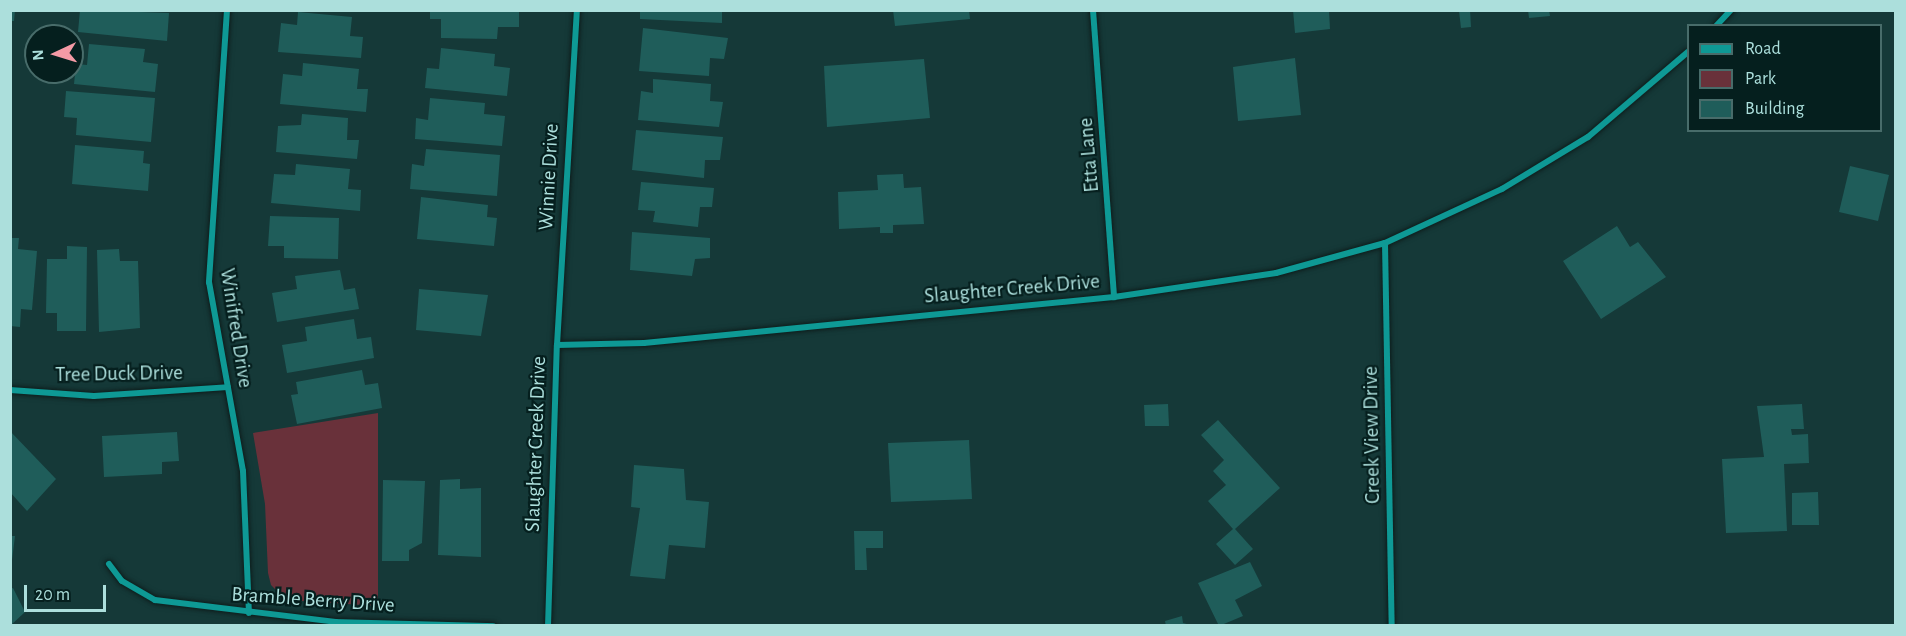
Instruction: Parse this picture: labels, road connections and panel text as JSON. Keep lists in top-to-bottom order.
{
  "streets": {
    "street": [
      "Etta Lane",
      "Winnie Drive",
      "Slaughter Creek Drive",
      "Winifred Drive",
      "Tree Duck Drive",
      "Creek View Drive",
      "Bramble Berry Drive"
    ]
  },
  "crossings": [
    ["Etta Lane", "Slaughter Creek Drive"],
    ["Winnie Drive", "Slaughter Creek Drive"],
    ["Slaughter Creek Drive", "Creek View Drive"],
    ["Winifred Drive", "Tree Duck Drive"],
    ["Winifred Drive", "Bramble Berry Drive"]
  ],
  "legend": ["Road", "Park", "Building"],
  "scale_bar": "20 m",
  "north": "left"
}
